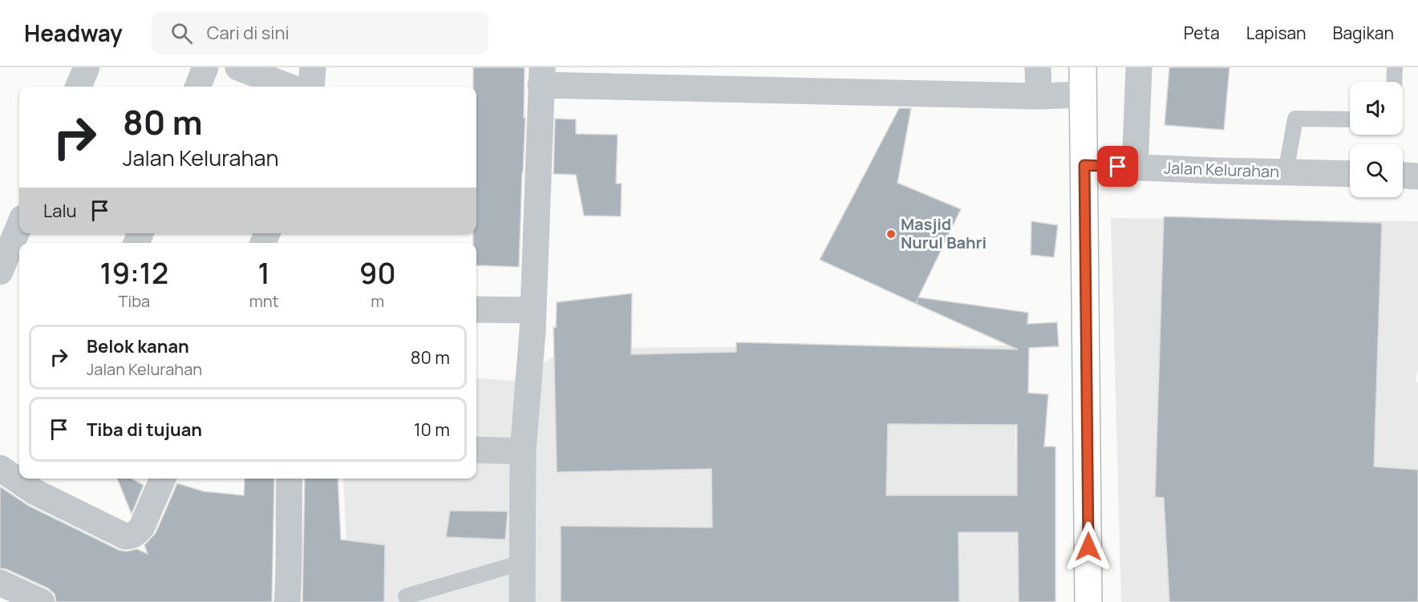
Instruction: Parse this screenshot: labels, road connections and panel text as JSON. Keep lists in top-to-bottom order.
{
  "streets": {
    "street": ["Jalan Kelurahan"]
  },
  "places": ["Masjid Nurul Bahri"],
  "page": {
    "header": "Headway",
    "search": "Cari di sini",
    "nav": ["Peta", "Lapisan", "Bagikan"],
    "turn": ["80 m", "Jalan Kelurahan"],
    "then": "Lalu",
    "eta": [
      "19:12",
      "Tiba",
      "1",
      "mnt",
      "90",
      "m"
    ],
    "list": [
      {
        "name": "Belok kanan",
        "note": "Jalan Kelurahan",
        "value": "80 m"
      },
      {
        "name": "Tiba di tujuan",
        "value": "10 m"
      }
    ]
  }
}
